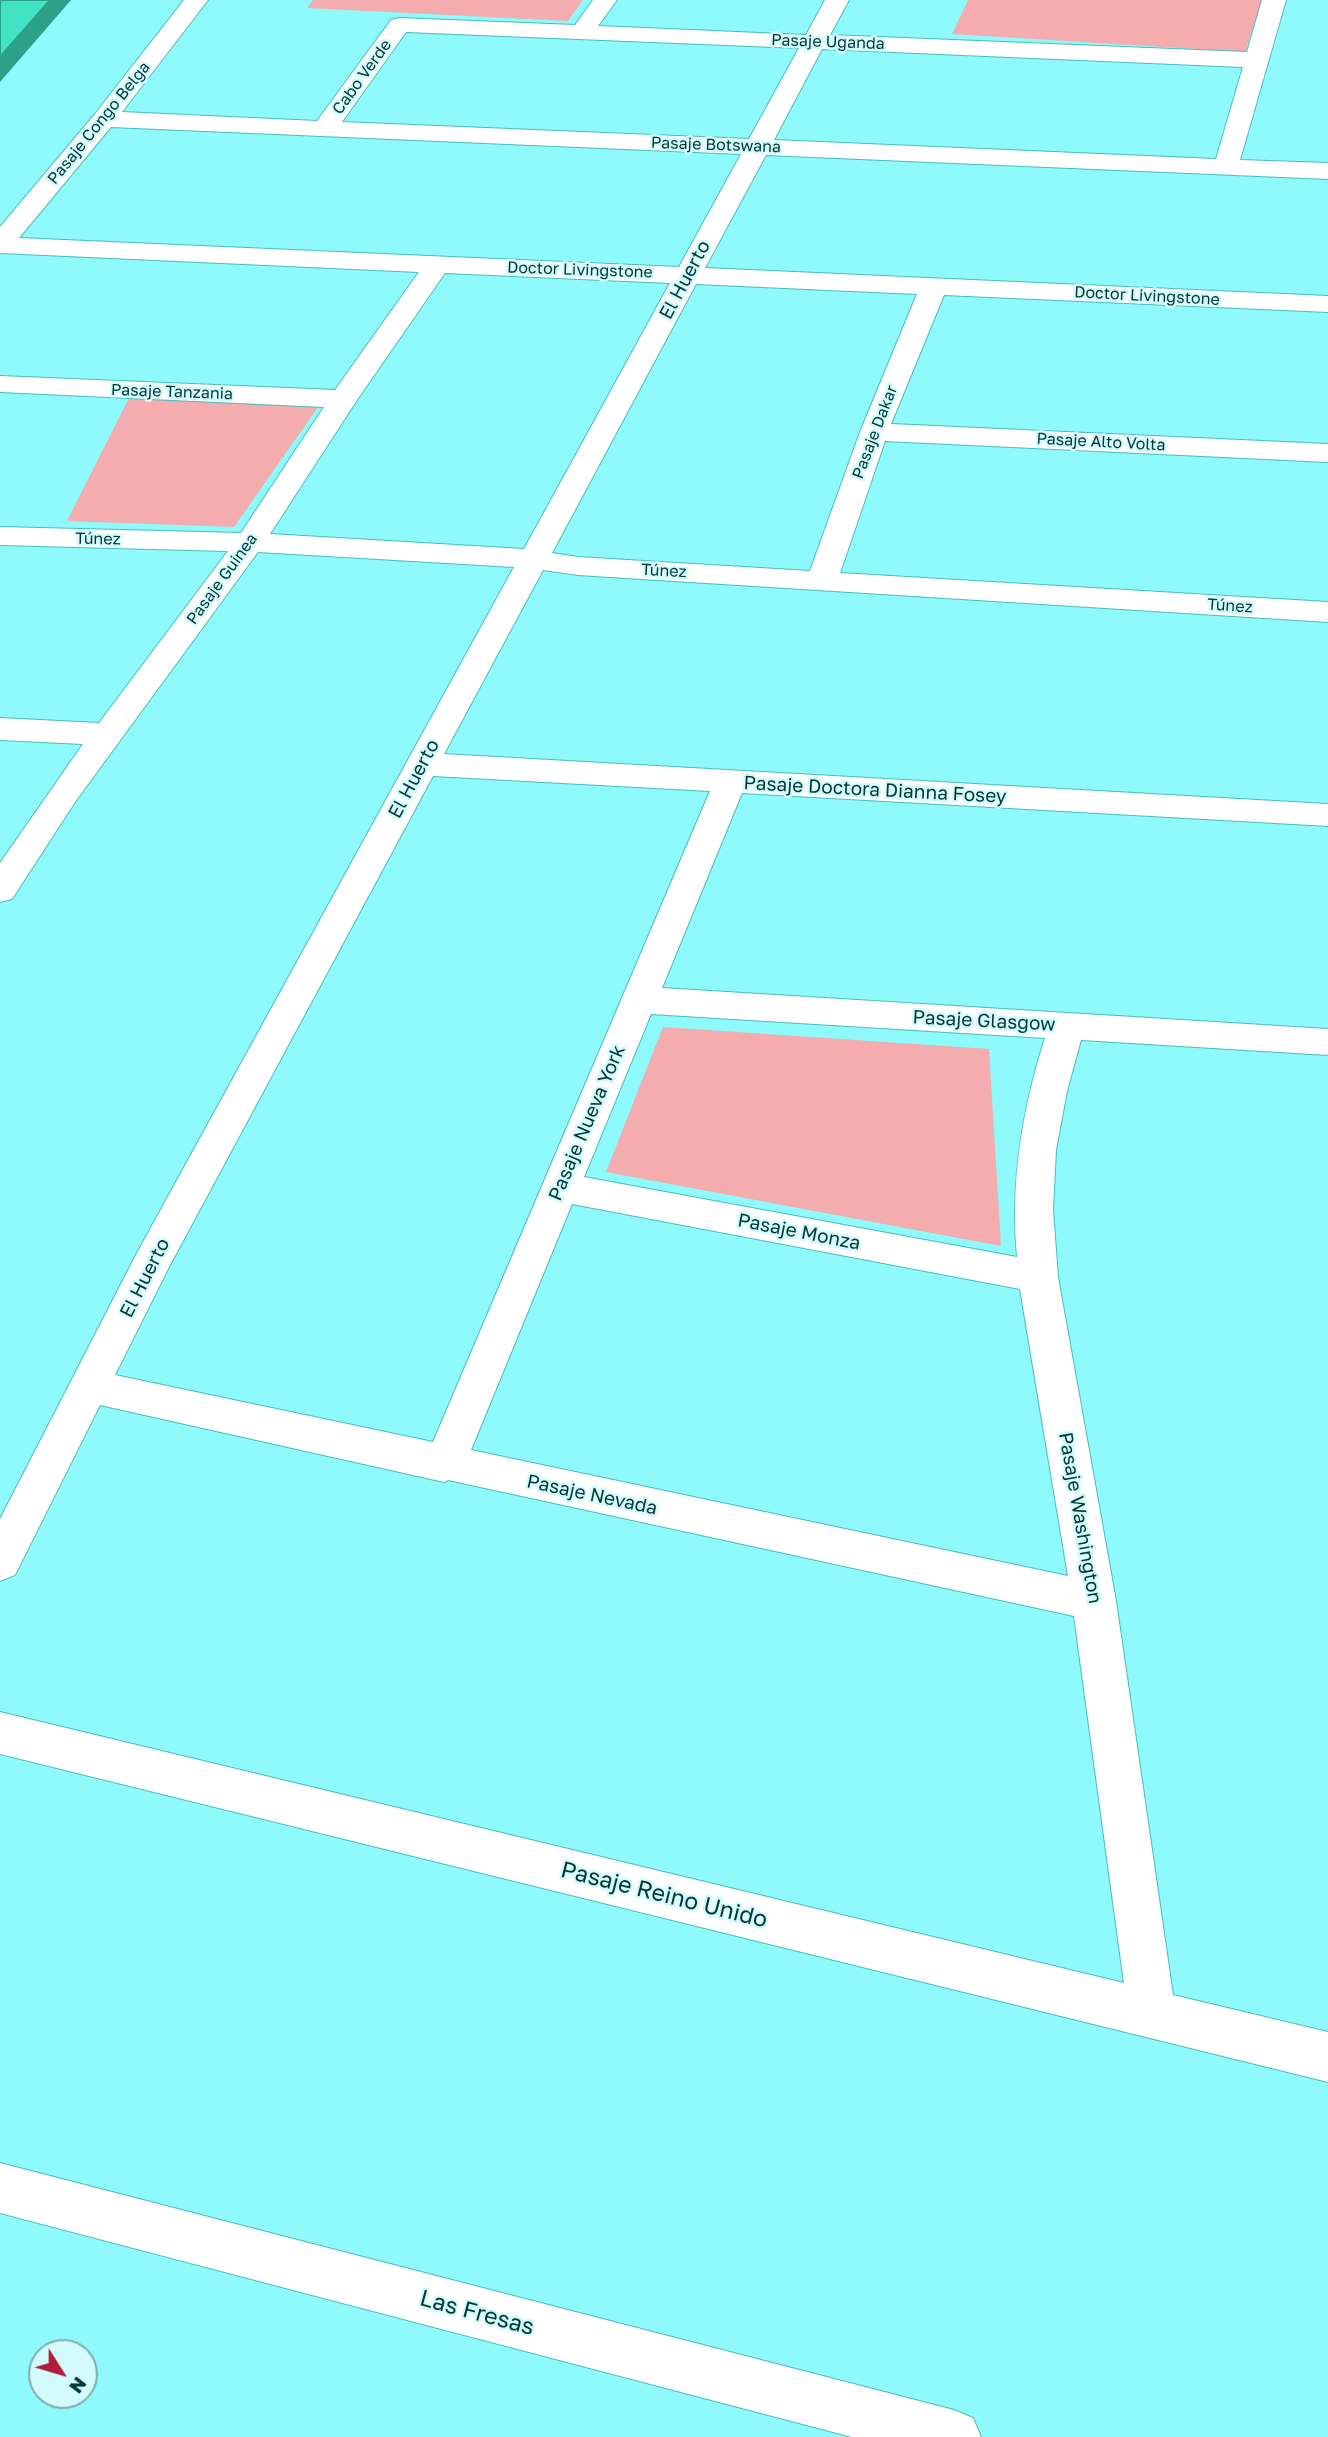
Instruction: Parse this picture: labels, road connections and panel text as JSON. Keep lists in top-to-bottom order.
{
  "streets": {
    "street": [
      "Pasaje Uganda",
      "Cabo Verde",
      "Pasaje Congo Belga",
      "Pasaje Botswana",
      "Doctor Livingstone",
      "El Huerto",
      "Pasaje Tanzania",
      "Pasaje Dakar",
      "Pasaje Alto Volta",
      "Túnez",
      "Pasaje Guinea",
      "Pasaje Doctora Dianna Fosey",
      "Pasaje Glasgow",
      "Pasaje Nueva York",
      "Pasaje Monza",
      "Pasaje Nevada",
      "Pasaje Washington",
      "Pasaje Reino Unido",
      "Las Fresas"
    ]
  },
  "crossings": [
    ["Pasaje Uganda", "Cabo Verde"],
    ["Pasaje Uganda", "El Huerto"],
    ["Cabo Verde", "Pasaje Botswana"],
    ["Pasaje Congo Belga", "Pasaje Botswana"],
    ["Pasaje Congo Belga", "Doctor Livingstone"],
    ["Pasaje Botswana", "El Huerto"],
    ["Doctor Livingstone", "El Huerto"],
    ["Doctor Livingstone", "Pasaje Dakar"],
    ["Doctor Livingstone", "Pasaje Guinea"],
    ["El Huerto", "Túnez"],
    ["El Huerto", "Pasaje Doctora Dianna Fosey"],
    ["El Huerto", "Pasaje Nevada"],
    ["Pasaje Tanzania", "Pasaje Guinea"],
    ["Pasaje Dakar", "Pasaje Alto Volta"],
    ["Pasaje Dakar", "Túnez"],
    ["Túnez", "Pasaje Guinea"],
    ["Pasaje Doctora Dianna Fosey", "Pasaje Nueva York"],
    ["Pasaje Glasgow", "Pasaje Nueva York"],
    ["Pasaje Glasgow", "Pasaje Washington"],
    ["Pasaje Nueva York", "Pasaje Monza"],
    ["Pasaje Nueva York", "Pasaje Nevada"],
    ["Pasaje Monza", "Pasaje Washington"],
    ["Pasaje Nevada", "Pasaje Washington"],
    ["Pasaje Washington", "Pasaje Reino Unido"]
  ],
  "north": "bottom right"
}
